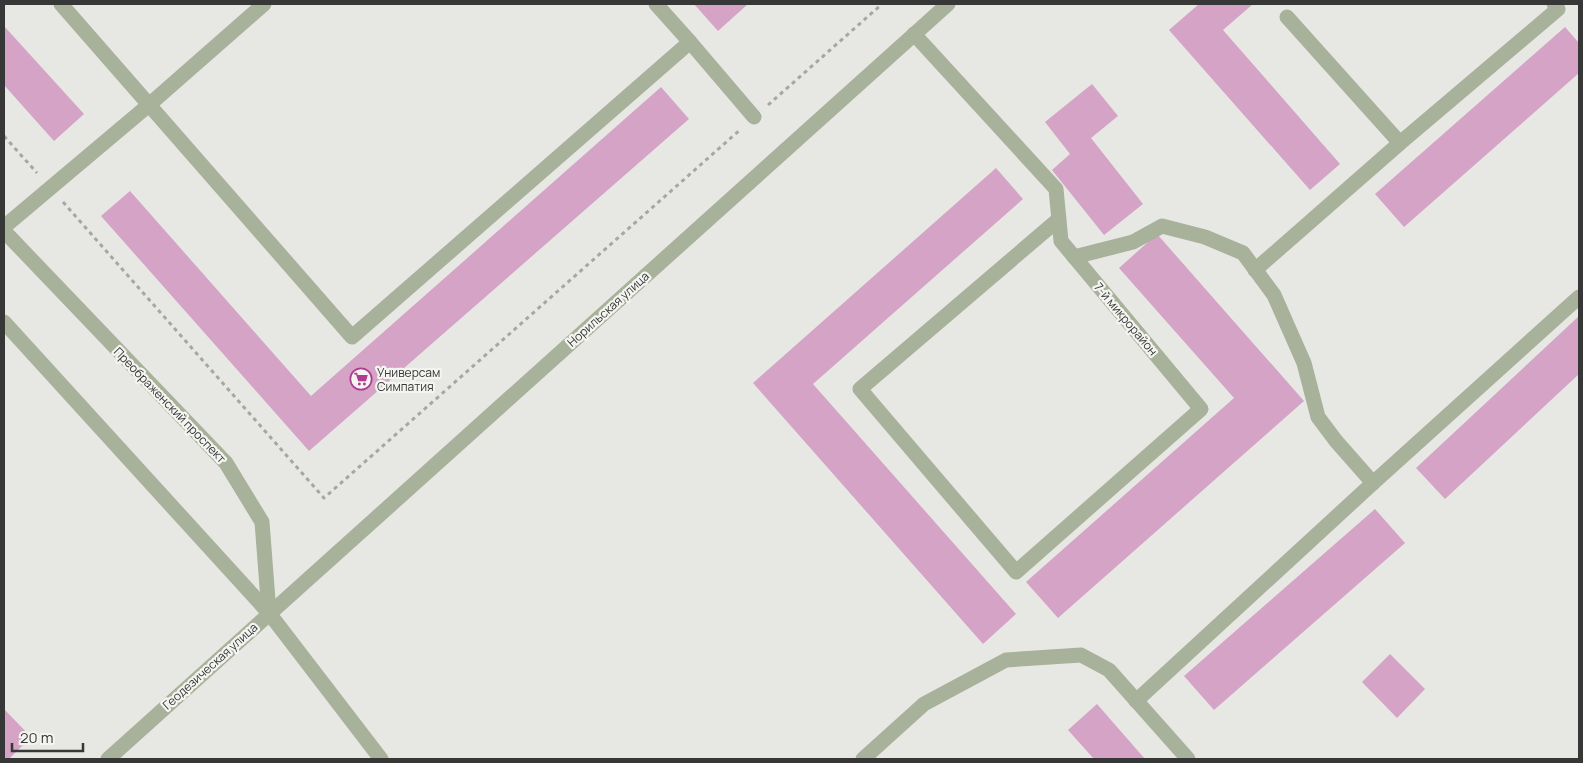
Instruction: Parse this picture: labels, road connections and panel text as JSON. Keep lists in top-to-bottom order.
{
  "streets": {
    "street": [
      "Норильская улица",
      "7-й микрорайон",
      "Преображенский проспект",
      "Геодезическая улица"
    ]
  },
  "crossings": [
    ["Норильская улица", "7-й микрорайон"],
    ["Норильская улица", "Преображенский проспект"],
    ["Норильская улица", "Геодезическая улица"],
    ["Преображенский проспект", "Геодезическая улица"]
  ],
  "places": {
    "supermarket": ["Универсам Симпатия"]
  },
  "scale_bar": "20 m"
}
